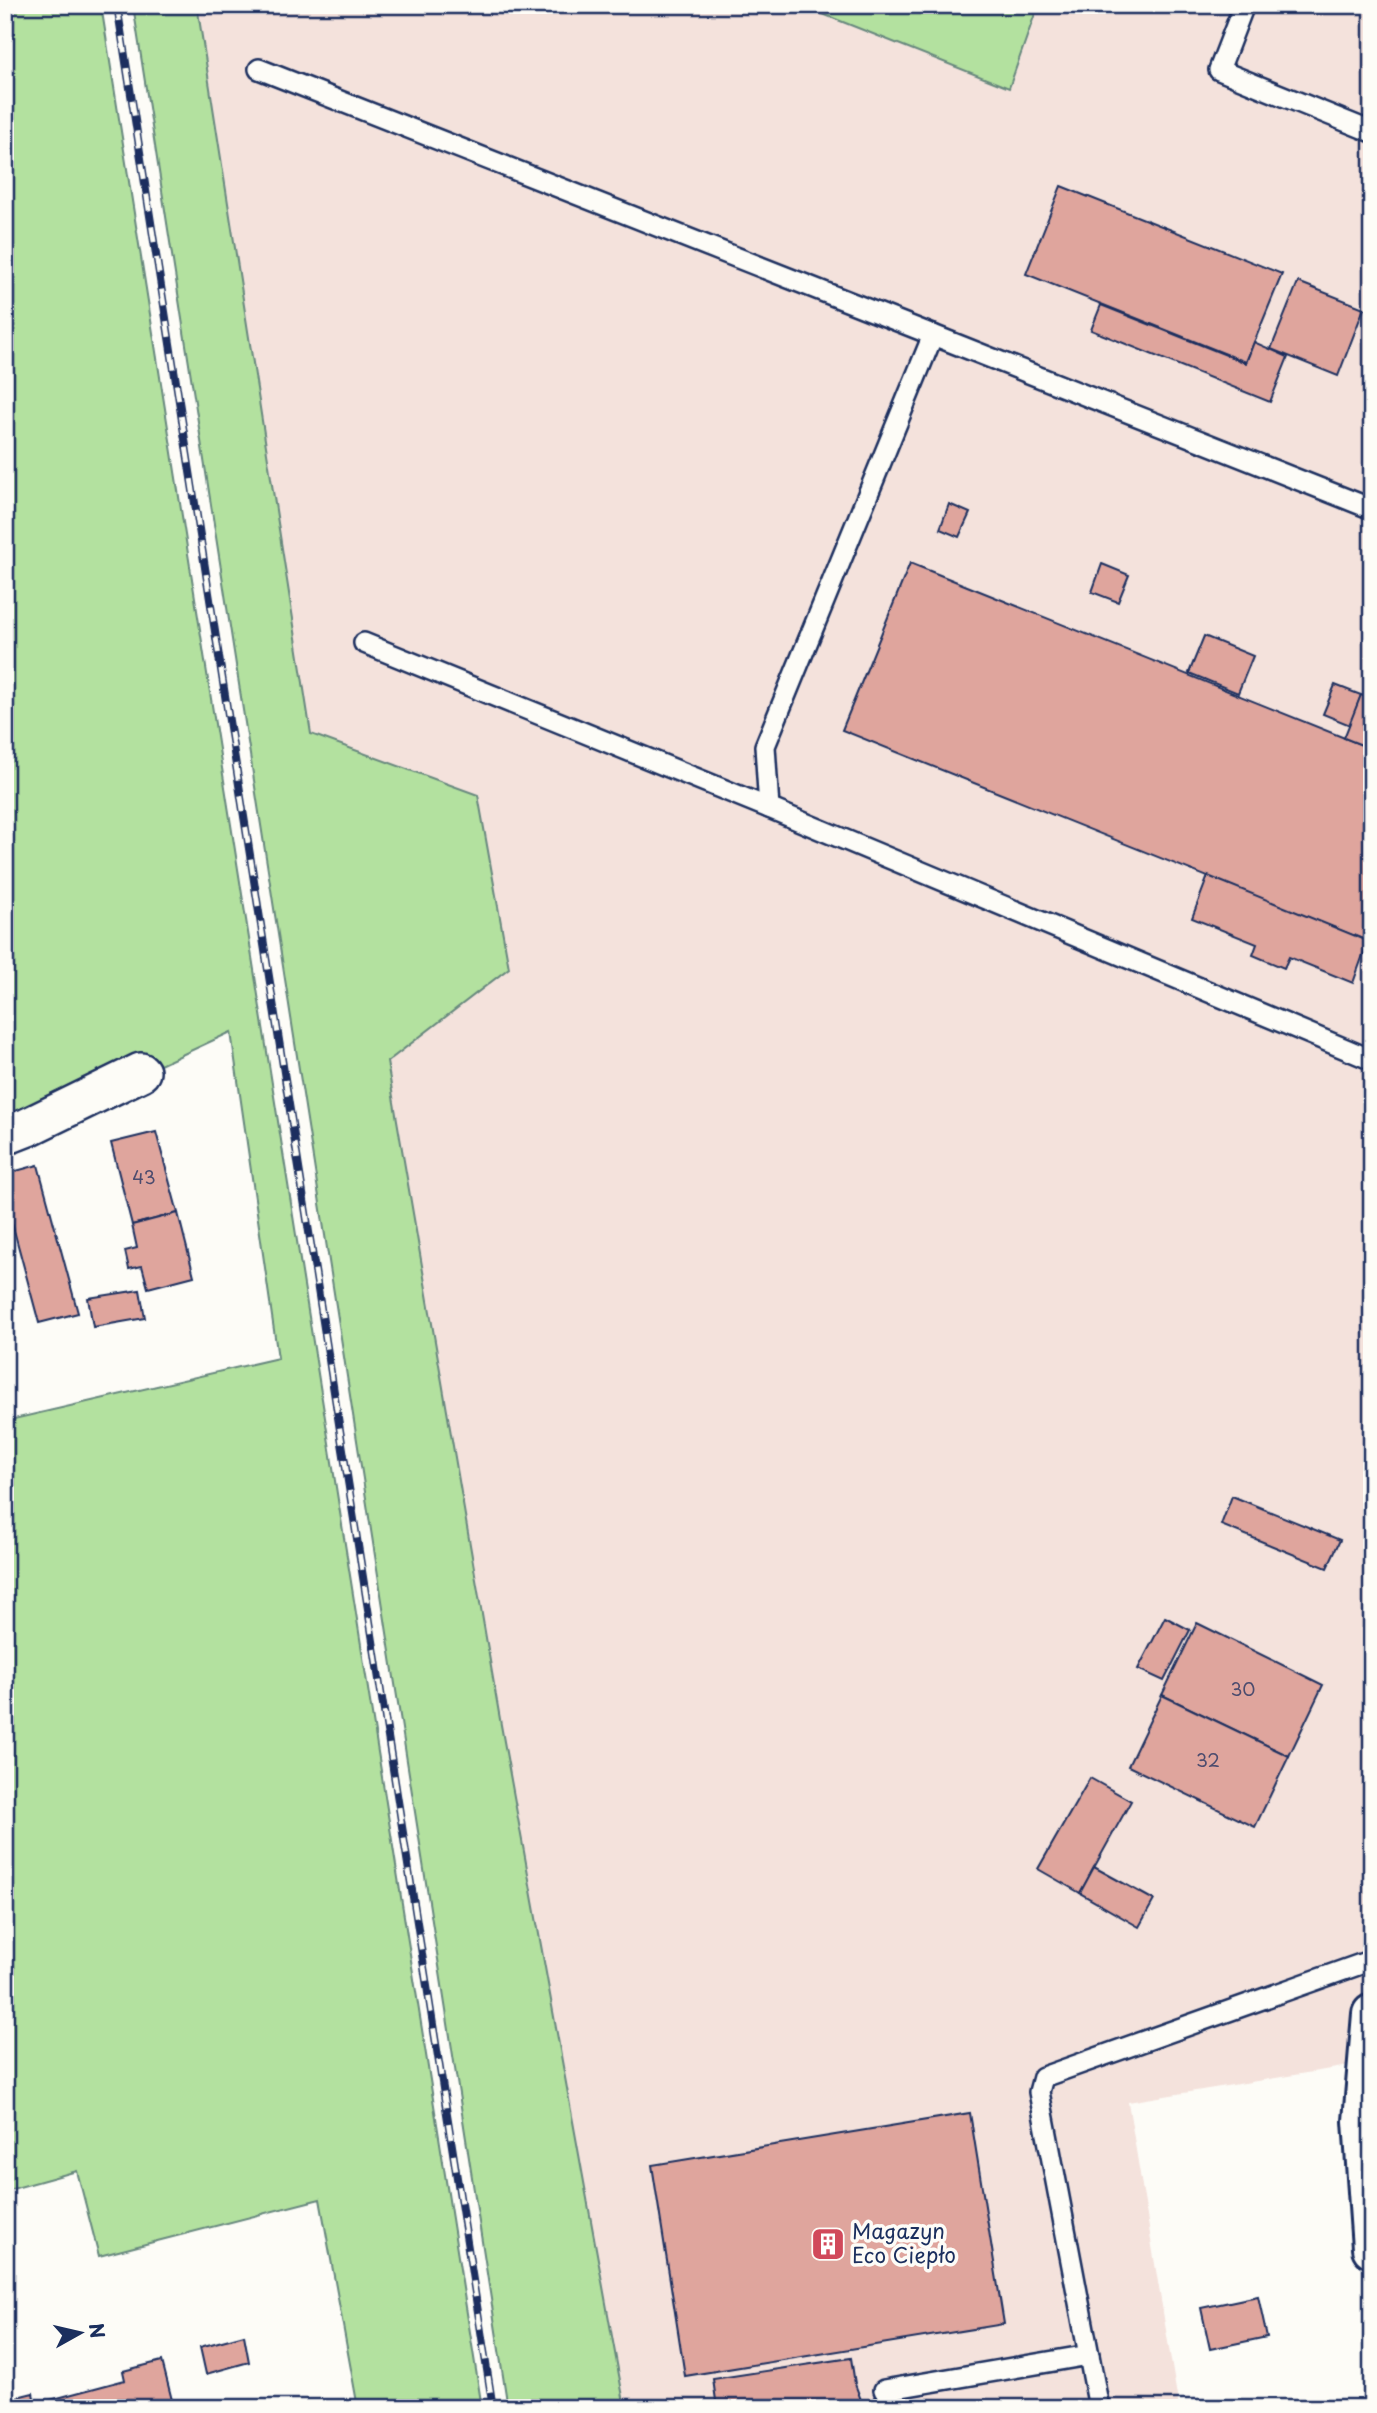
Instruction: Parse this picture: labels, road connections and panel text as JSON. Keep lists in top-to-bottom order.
{
  "places": {
    "building": ["Magazyn Eco Ciepło"]
  },
  "house_numbers": ["43", "30", "32"],
  "north": "right"
}
